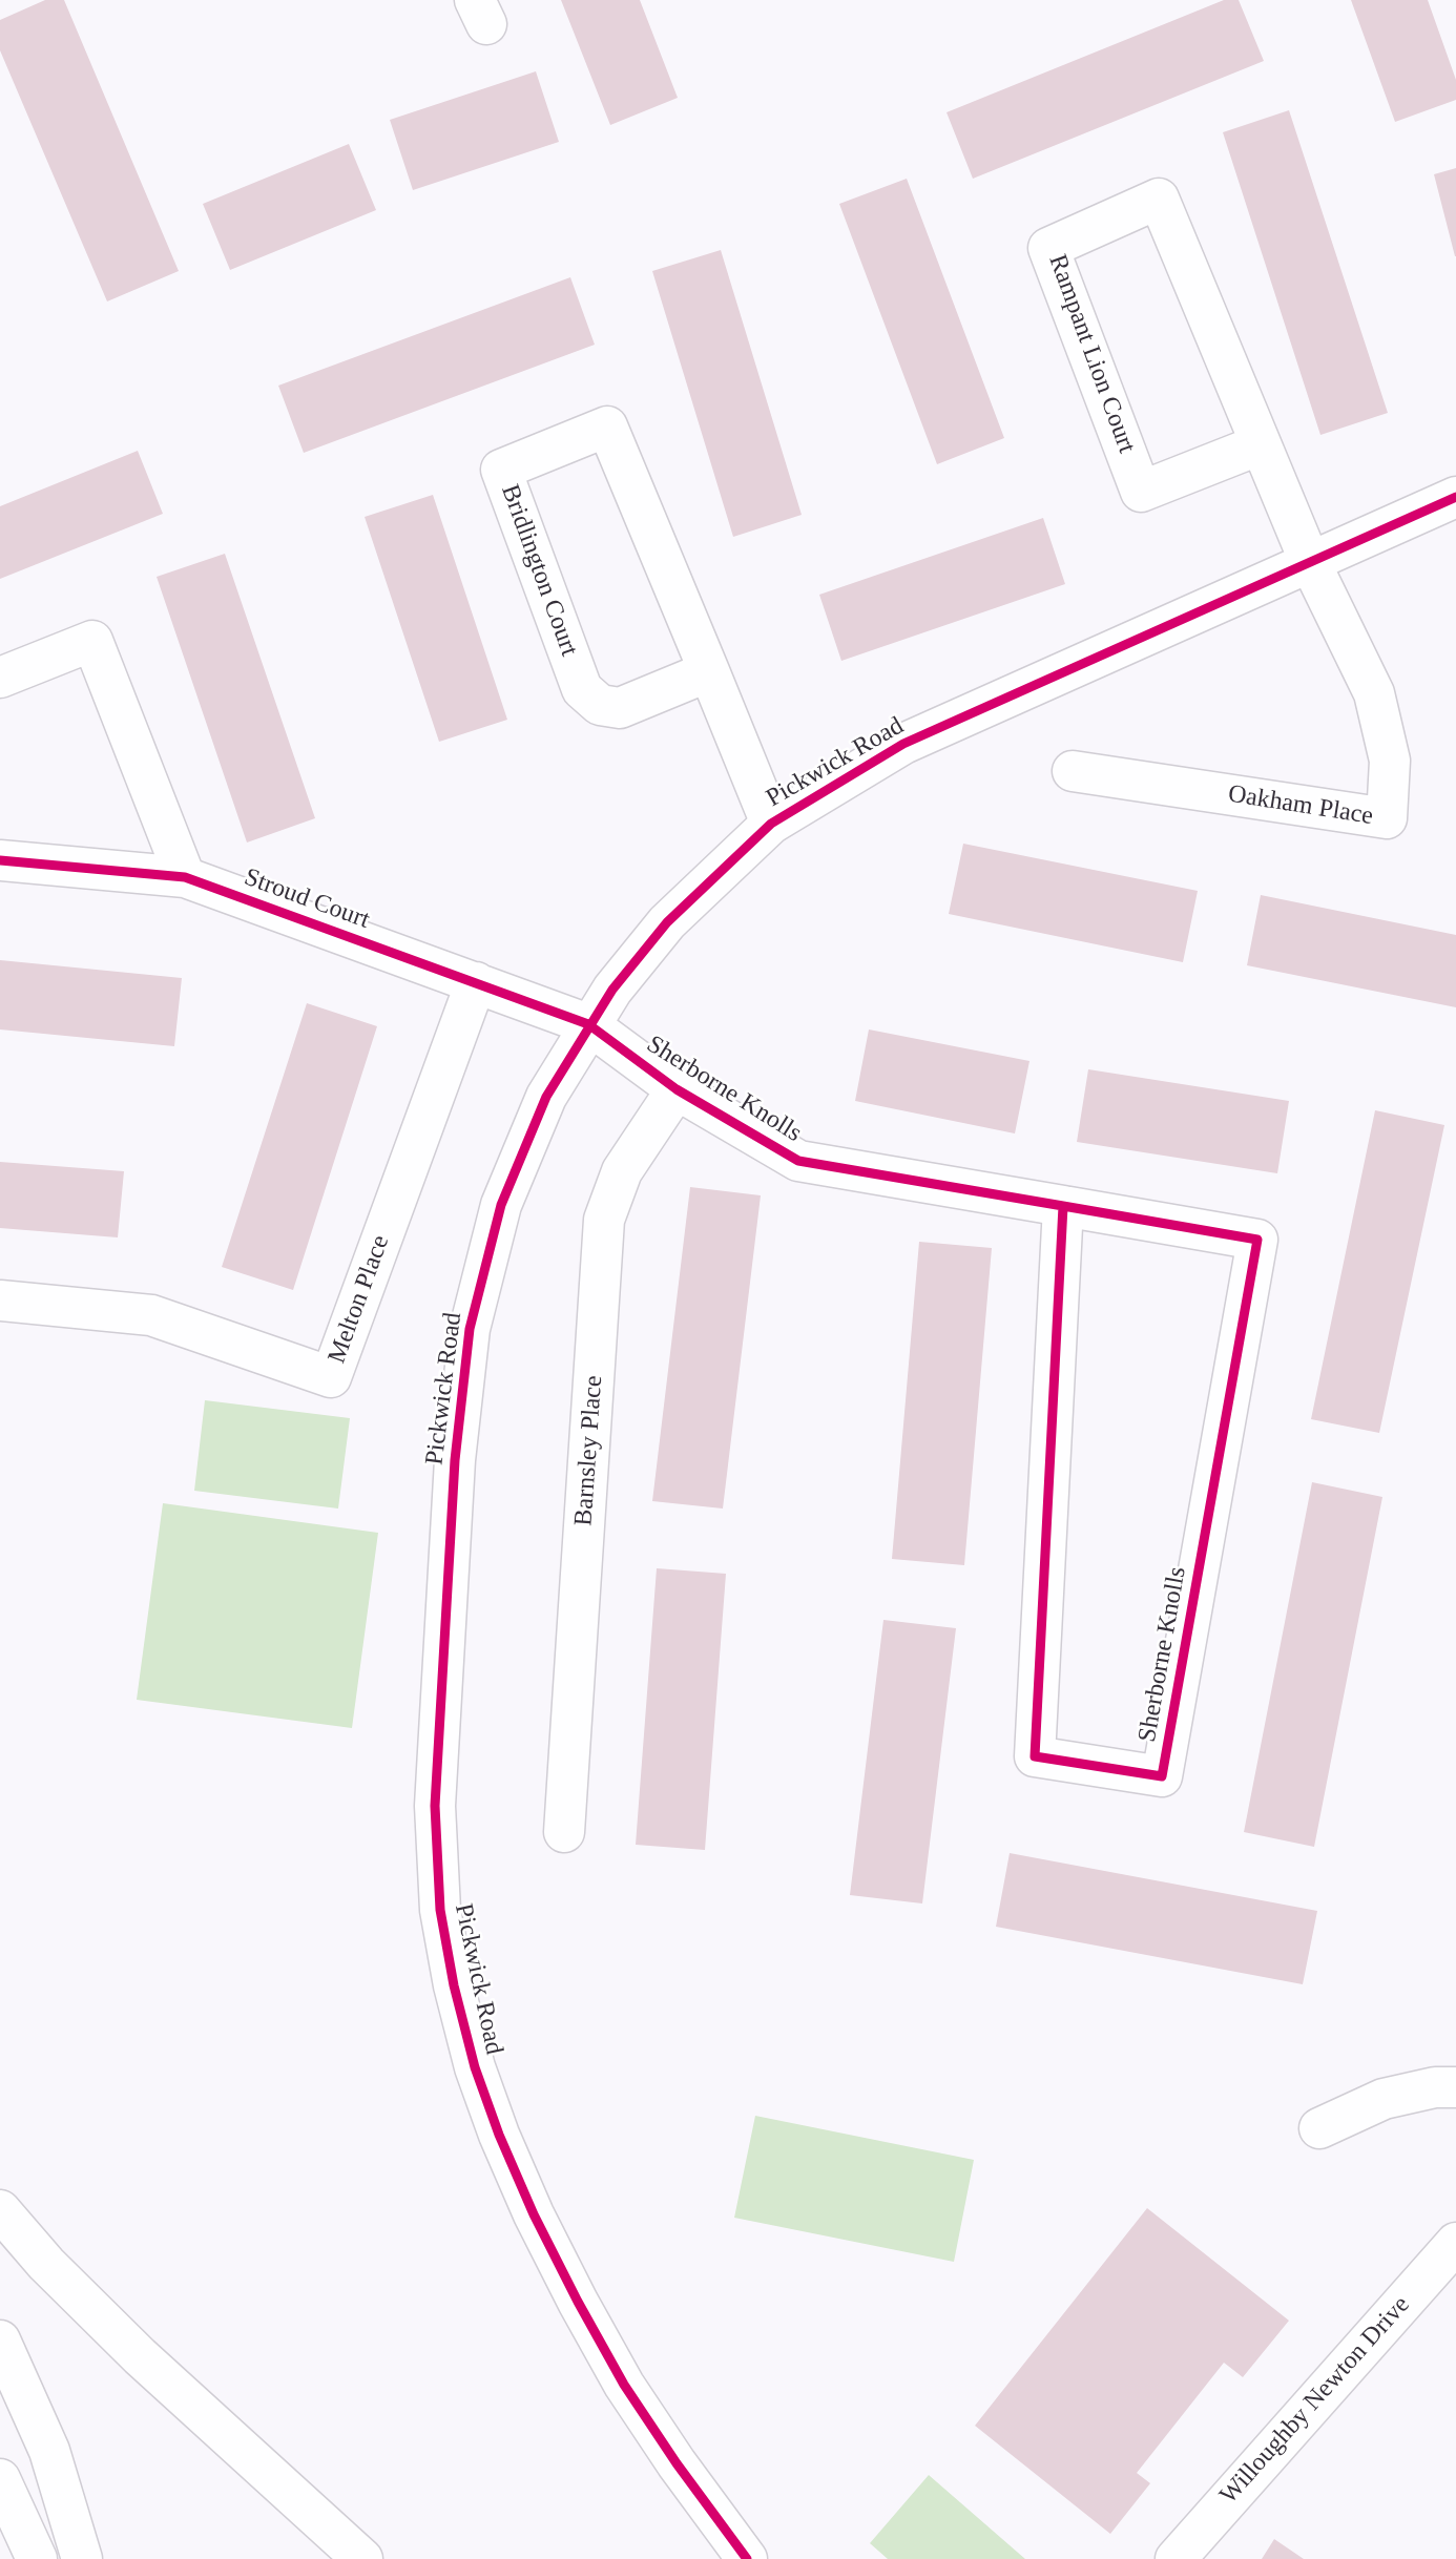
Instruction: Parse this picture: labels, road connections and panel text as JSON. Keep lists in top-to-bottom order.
{
  "streets": {
    "main road": [
      "Rampant Lion Court",
      "Bridlington Court",
      "Pickwick Road",
      "Oakham Place",
      "Stroud Court",
      "Sherborne Knolls",
      "Melton Place",
      "Barnsley Place",
      "Willoughby Newton Drive"
    ]
  },
  "crossings": [
    ["Rampant Lion Court", "Pickwick Road"],
    ["Rampant Lion Court", "Oakham Place"],
    ["Bridlington Court", "Pickwick Road"],
    ["Pickwick Road", "Oakham Place"],
    ["Pickwick Road", "Stroud Court"],
    ["Pickwick Road", "Sherborne Knolls"],
    ["Stroud Court", "Sherborne Knolls"],
    ["Stroud Court", "Melton Place"],
    ["Sherborne Knolls", "Barnsley Place"]
  ]
}
